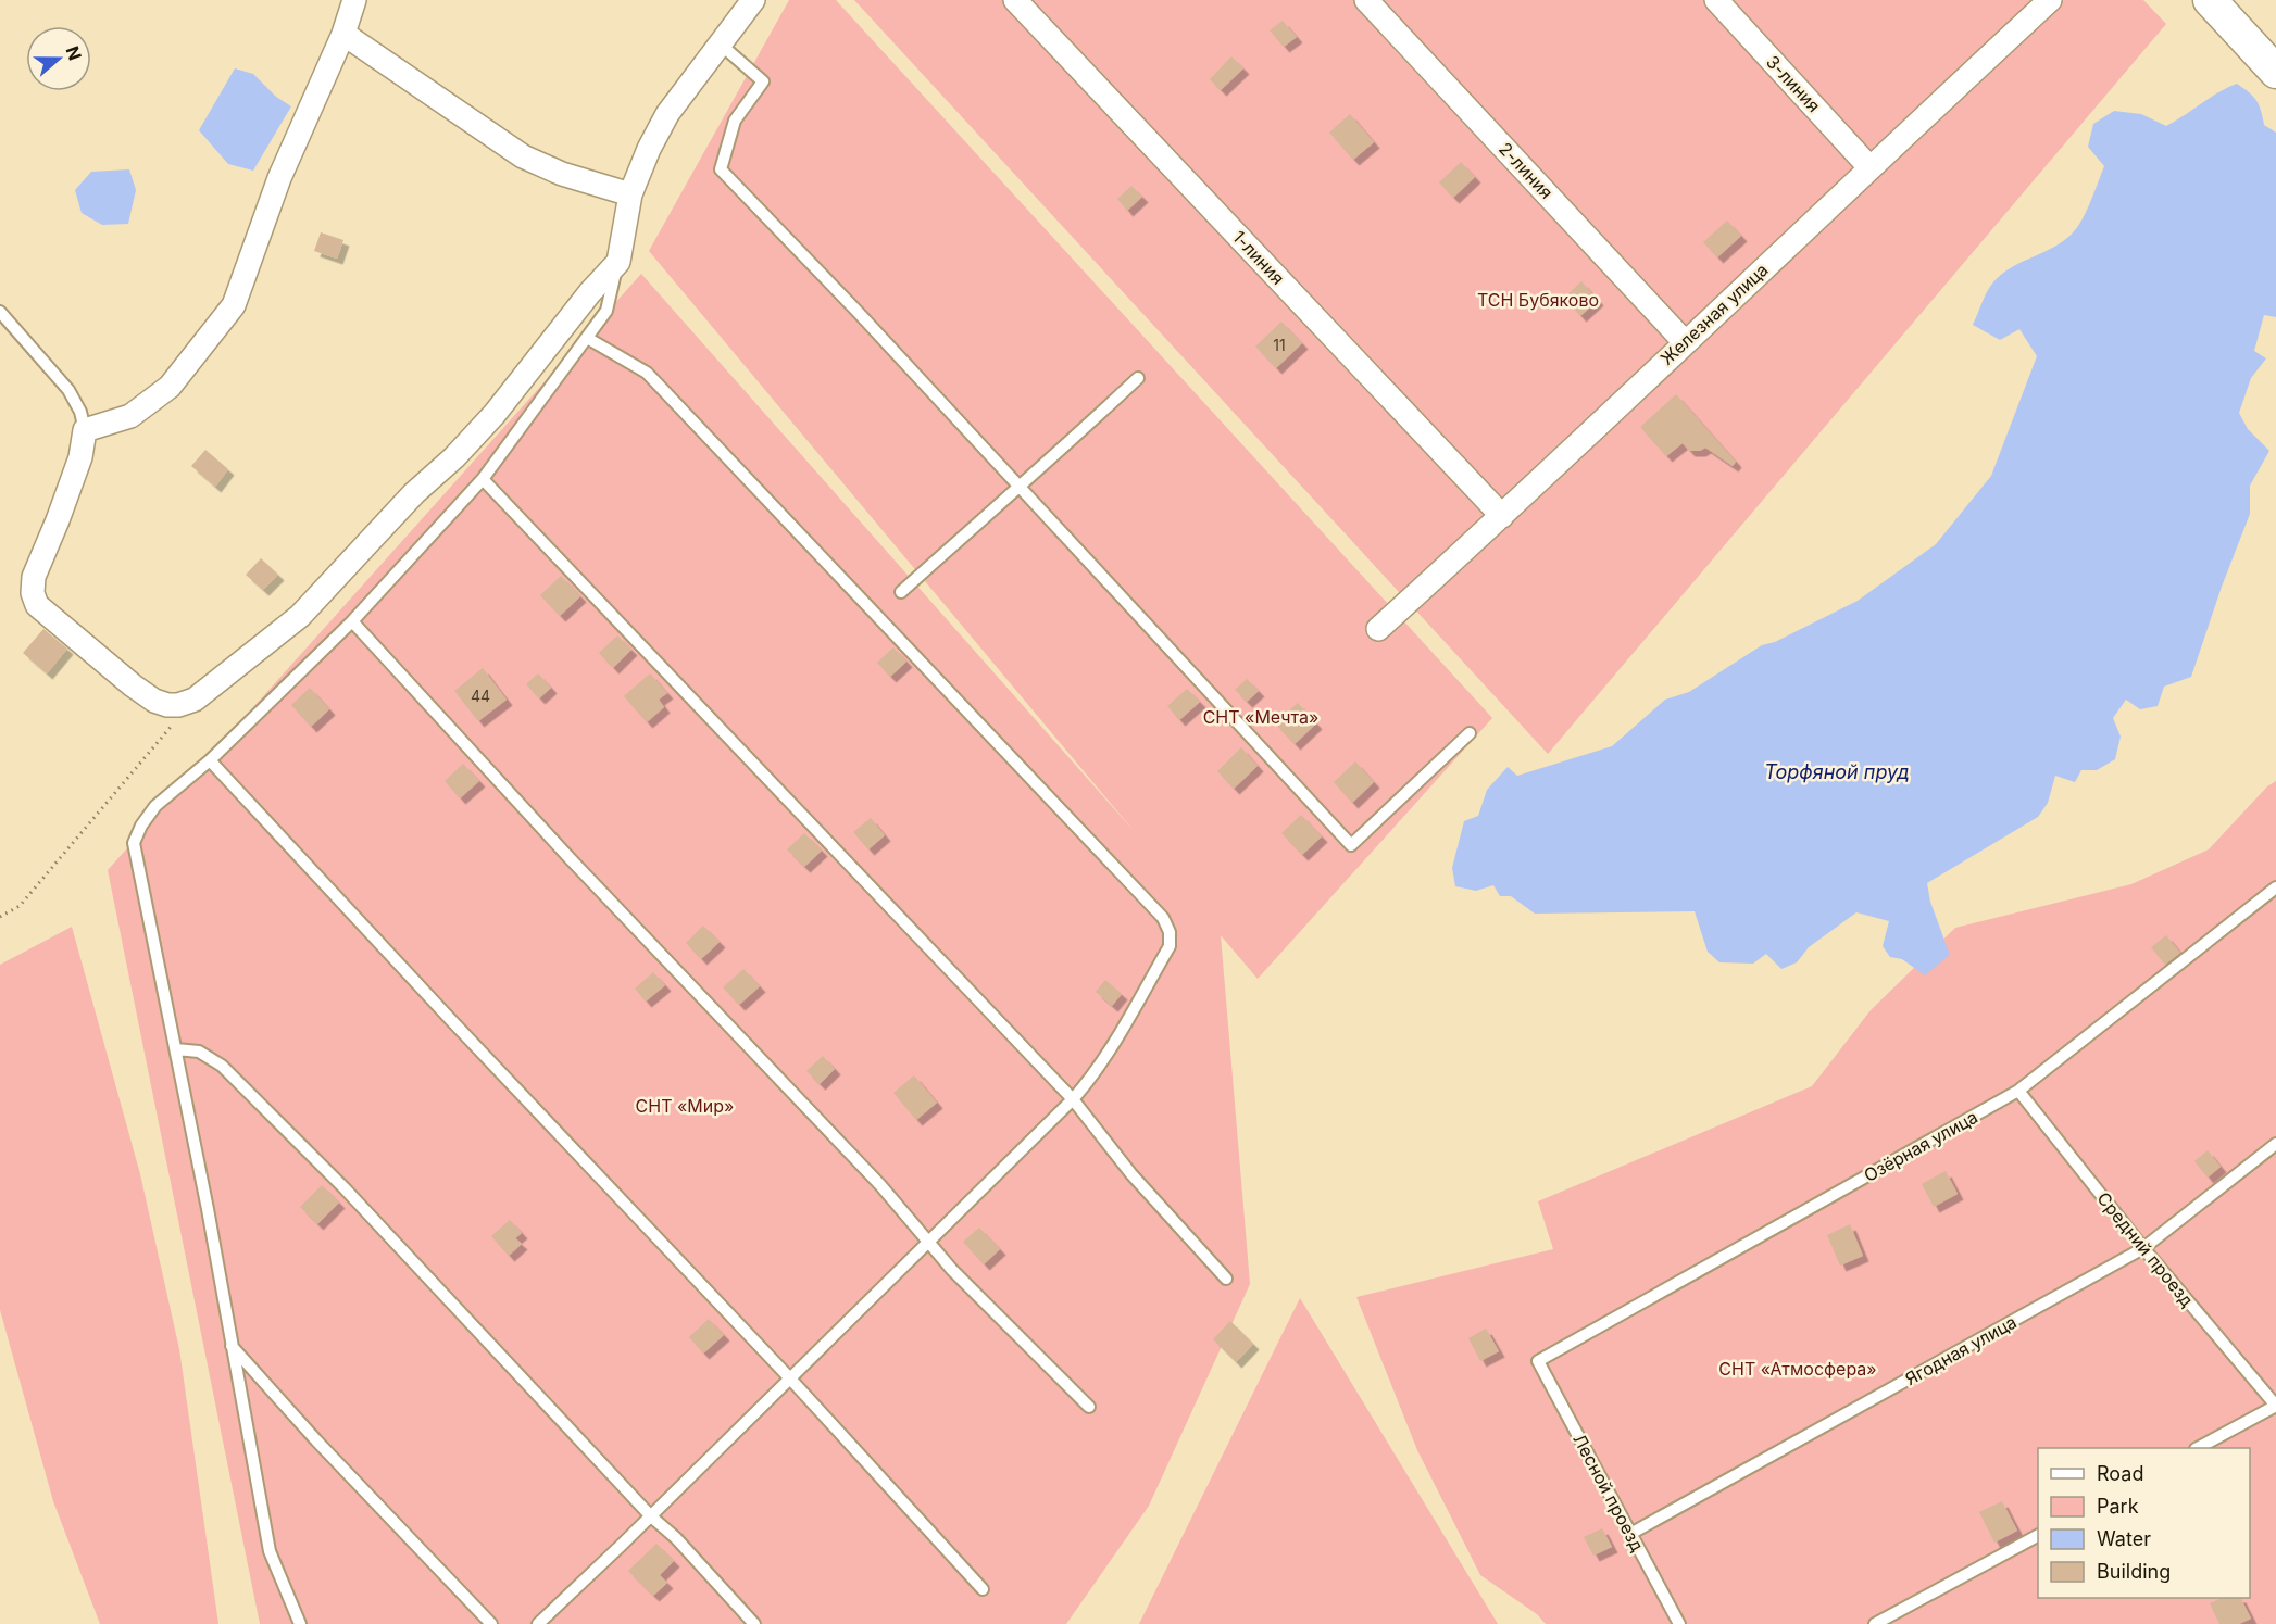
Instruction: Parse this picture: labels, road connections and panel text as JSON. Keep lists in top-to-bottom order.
{
  "streets": {
    "street": [
      "3-линия",
      "2-линия",
      "1-линия",
      "Железная улица"
    ],
    "lane": [
      "Озёрная улица",
      "Средний проезд",
      "Ягодная улица",
      "Лесной проезд"
    ]
  },
  "crossings": [
    ["3-линия", "Железная улица"],
    ["2-линия", "Железная улица"],
    ["1-линия", "Железная улица"],
    ["Озёрная улица", "Средний проезд"],
    ["Озёрная улица", "Лесной проезд"],
    ["Средний проезд", "Ягодная улица"],
    ["Ягодная улица", "Лесной проезд"]
  ],
  "water": ["Торфяной пруд"],
  "parks": [
    "ТСН Бубяково",
    "СНТ «Мечта»",
    "СНТ «Мир»",
    "СНТ «Атмосфера»"
  ],
  "house_numbers": ["11", "44"],
  "legend": [
    "Road",
    "Park",
    "Water",
    "Building"
  ],
  "north": "right"
}
